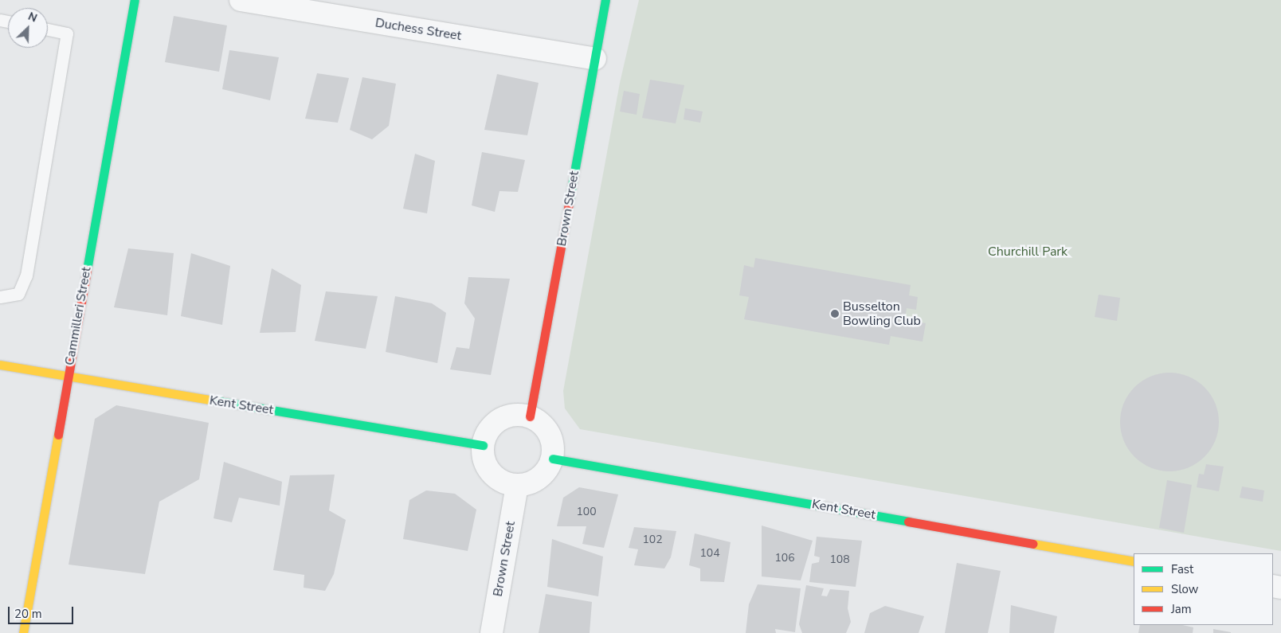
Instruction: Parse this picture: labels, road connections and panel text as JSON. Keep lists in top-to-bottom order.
{
  "streets": {
    "street": [
      "Duchess Street",
      "Brown Street",
      "Cammilleri Street",
      "Kent Street"
    ]
  },
  "crossings": [
    ["Duchess Street", "Brown Street"],
    ["Brown Street", "Kent Street"],
    ["Cammilleri Street", "Kent Street"]
  ],
  "parks": ["Churchill Park"],
  "places": ["Busselton Bowling Club"],
  "house_numbers": [
    "100",
    "102",
    "104",
    "106",
    "108"
  ],
  "legend": ["Fast", "Slow", "Jam"],
  "scale_bar": "20 m",
  "north": "top right"
}
